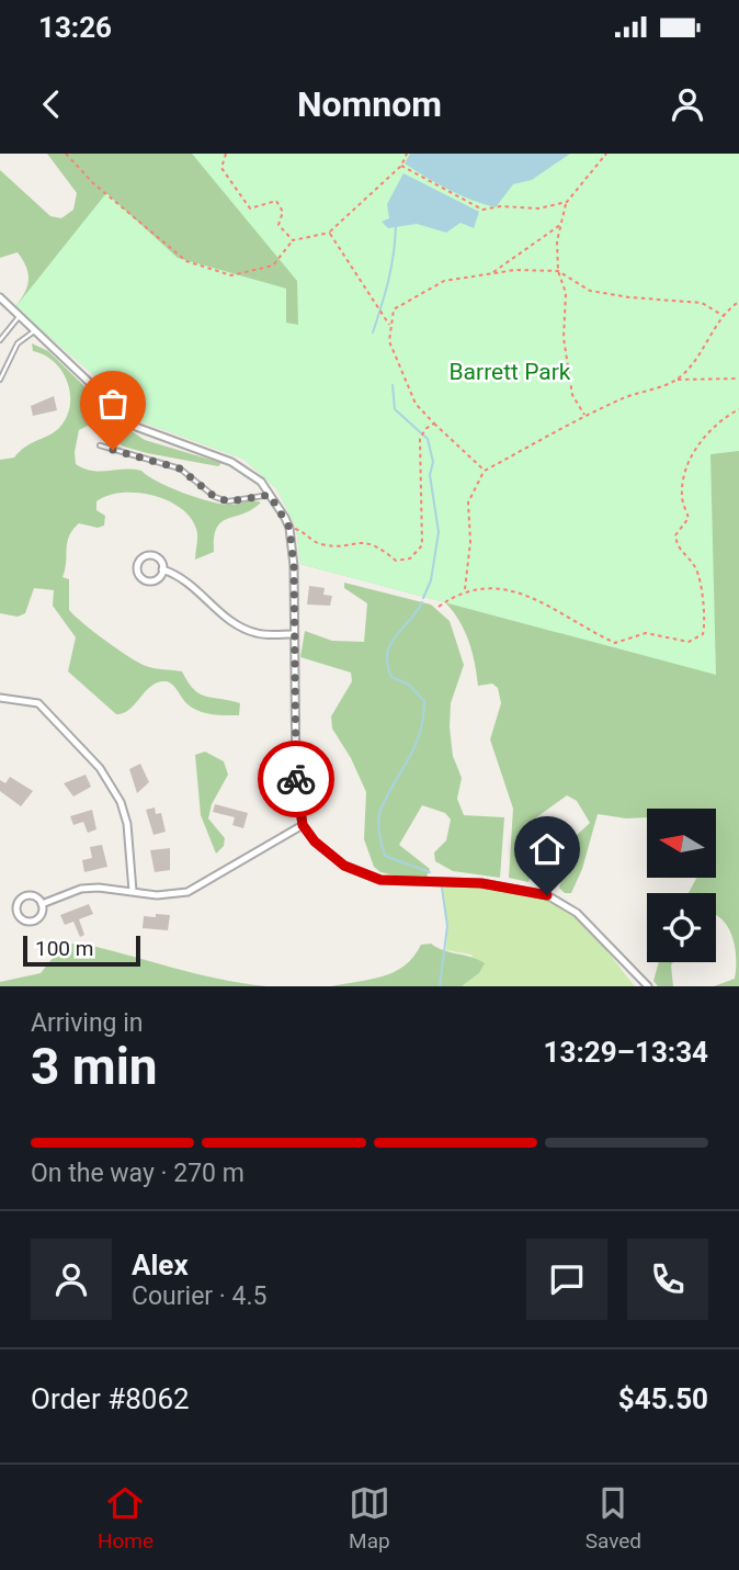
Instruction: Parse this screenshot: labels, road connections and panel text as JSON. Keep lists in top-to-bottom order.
{
  "parks": ["Barrett Park"],
  "scale_bar": "100 m",
  "north": "left",
  "page": {
    "status": "13:26",
    "header": "Nomnom",
    "scale": "100 m",
    "heading": ["3 min", "Arriving in", "13:29–13:34"],
    "panel": [
      "Alex",
      "Courier · 4.5",
      "Order #8062",
      "$45.50"
    ],
    "bar": "On the way · 270 m",
    "tabs": ["Home", "Map", "Saved"]
  }
}
